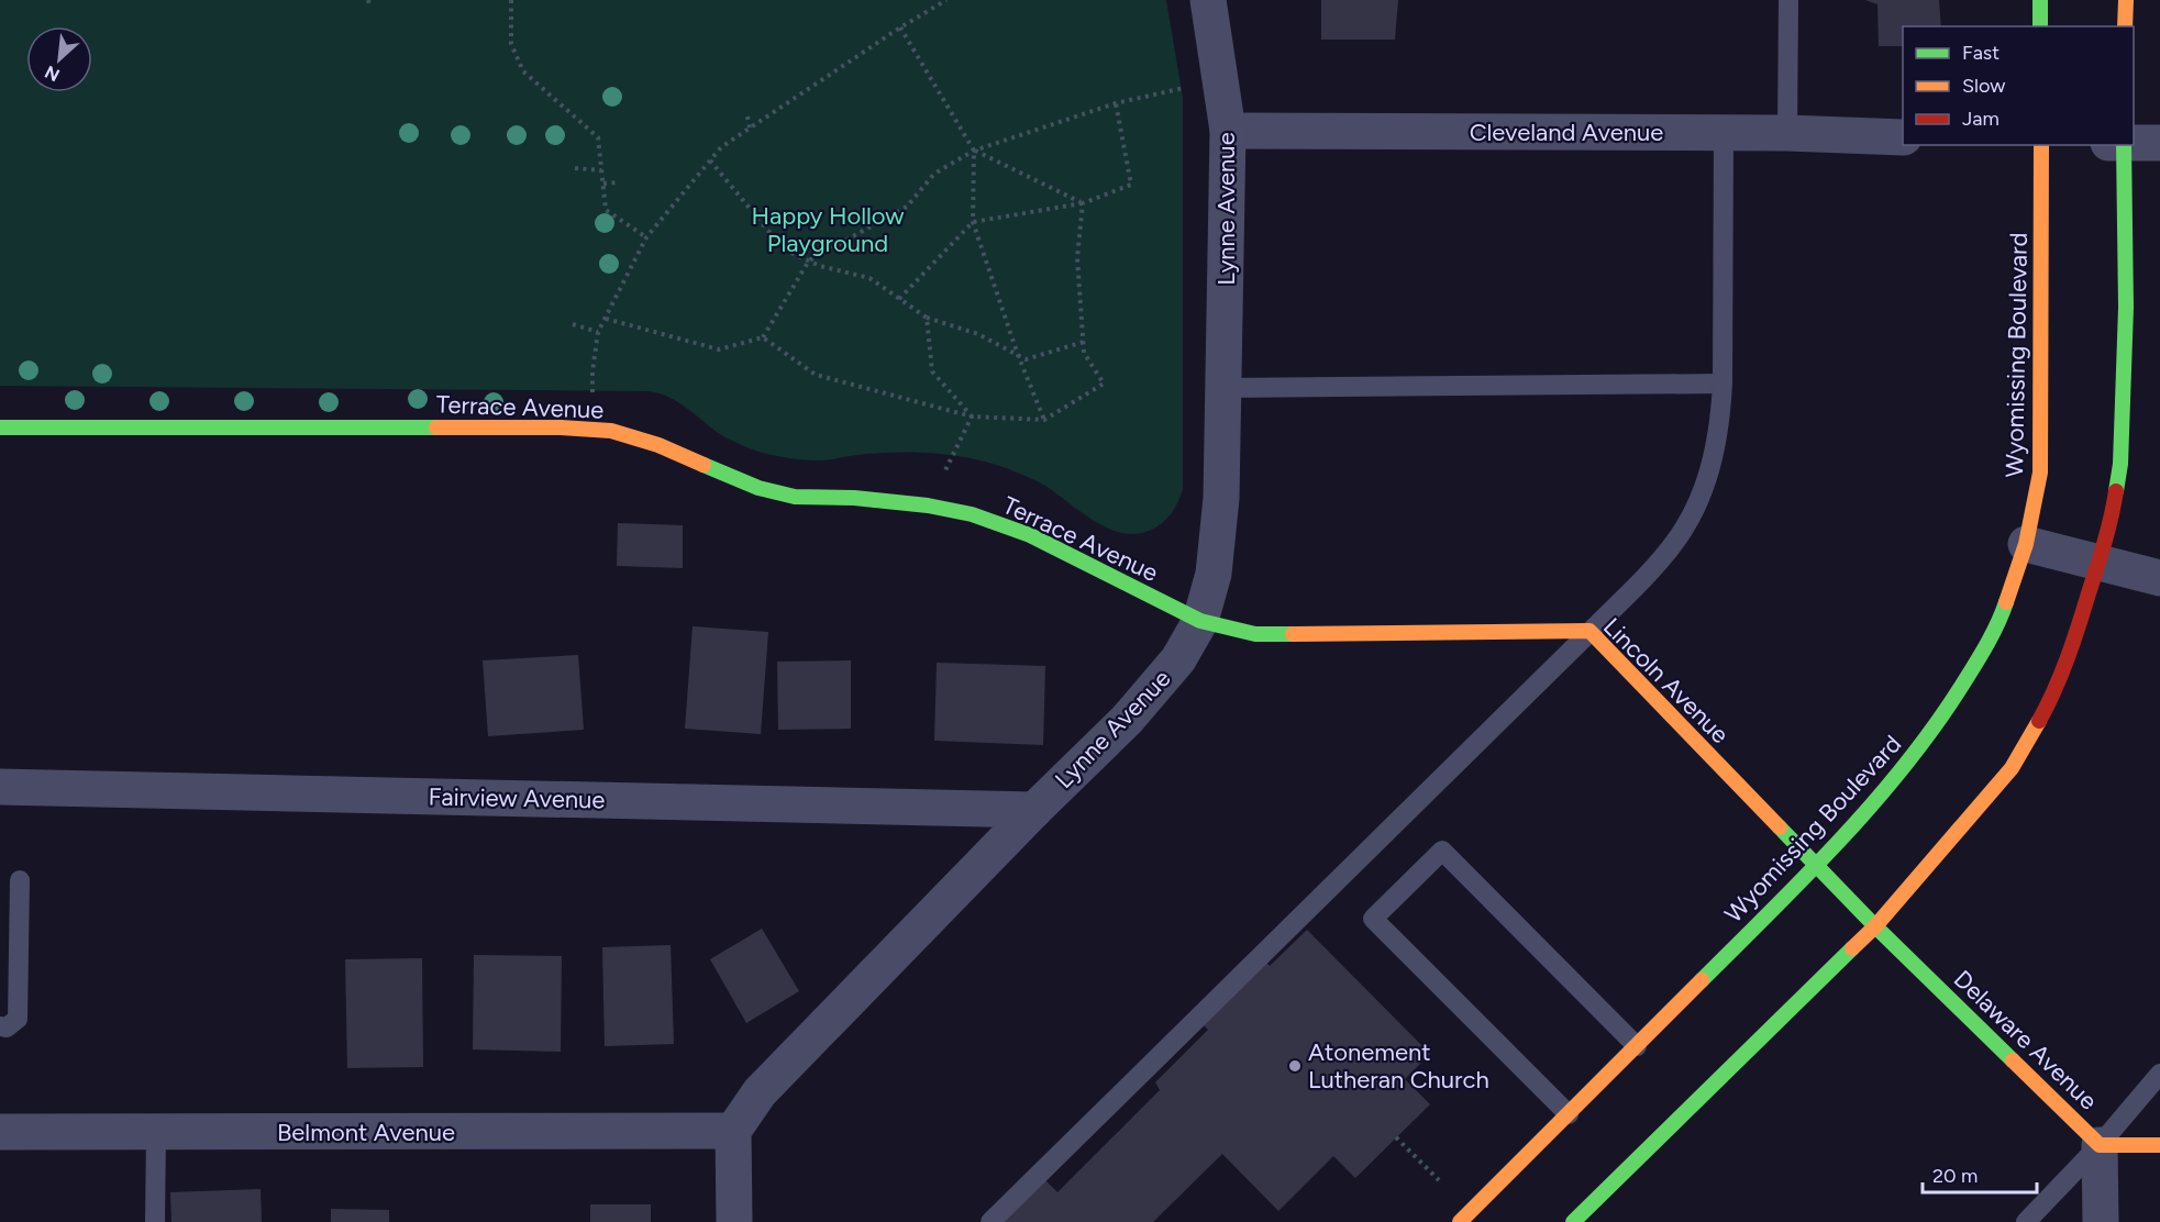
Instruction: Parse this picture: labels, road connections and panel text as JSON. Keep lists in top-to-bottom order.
{
  "streets": {
    "main road": [
      "Wyomissing Boulevard",
      "Terrace Avenue",
      "Lincoln Avenue",
      "Delaware Avenue"
    ],
    "street": [
      "Cleveland Avenue",
      "Lynne Avenue",
      "Fairview Avenue",
      "Belmont Avenue"
    ]
  },
  "crossings": [
    ["Cleveland Avenue", "Lynne Avenue"],
    ["Lynne Avenue", "Terrace Avenue"],
    ["Lynne Avenue", "Lincoln Avenue"],
    ["Lynne Avenue", "Fairview Avenue"],
    ["Lynne Avenue", "Belmont Avenue"],
    ["Wyomissing Boulevard", "Lincoln Avenue"],
    ["Terrace Avenue", "Lincoln Avenue"],
    ["Lincoln Avenue", "Delaware Avenue"]
  ],
  "parks": ["Happy Hollow Playground"],
  "places": ["Atonement Lutheran Church"],
  "legend": ["Fast", "Slow", "Jam"],
  "scale_bar": "20 m",
  "north": "bottom left"
}
